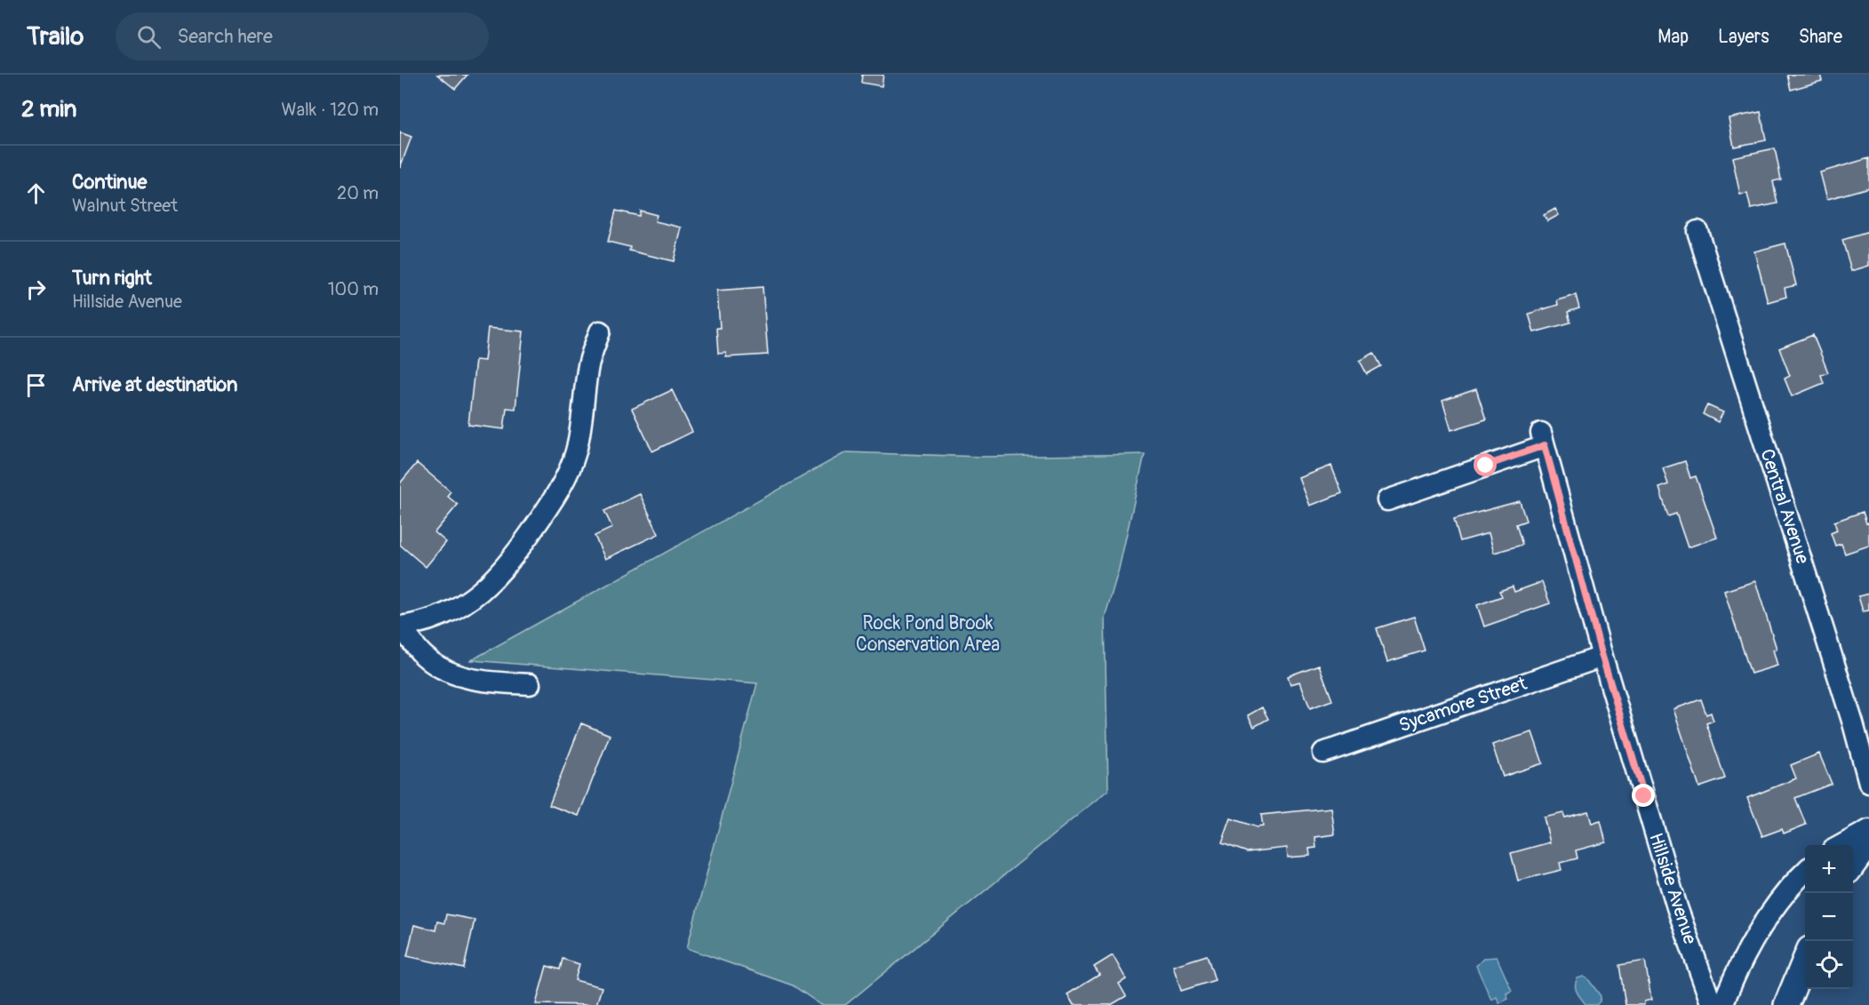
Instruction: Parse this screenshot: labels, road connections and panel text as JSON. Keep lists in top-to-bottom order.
{
  "streets": {
    "street": ["Central Avenue", "Sycamore Street", "Hillside Avenue"]
  },
  "crossings": [
    ["Sycamore Street", "Hillside Avenue"]
  ],
  "parks": ["Rock Pond Brook Conservation Area"],
  "page": {
    "header": "Trailo",
    "search": "Search here",
    "nav": ["Map", "Layers", "Share"],
    "heading": ["2 min", "Walk · 120 m"],
    "list": [
      ["Continue", "Walnut Street", "20 m"],
      ["Turn right", "Hillside Avenue", "100 m"],
      "Arrive at destination"
    ],
    "map_buttons": ["+", "−"]
  }
}
